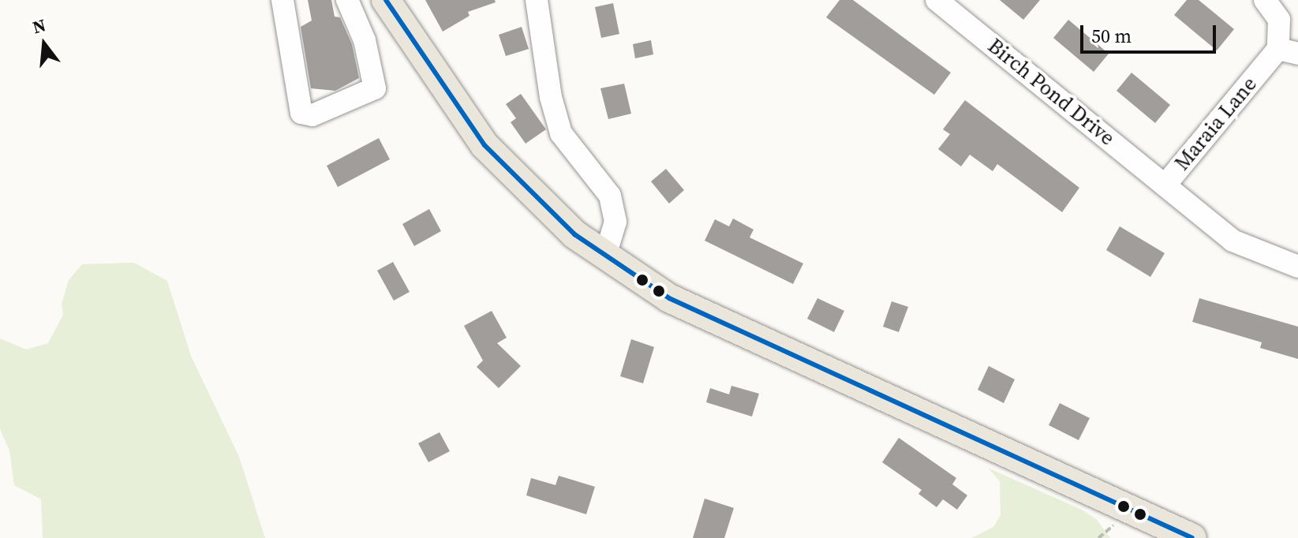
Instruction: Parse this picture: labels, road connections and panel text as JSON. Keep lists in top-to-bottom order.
{
  "streets": {
    "street": ["Birch Pond Drive", "Maraia Lane"]
  },
  "crossings": [
    ["Birch Pond Drive", "Maraia Lane"]
  ],
  "scale_bar": "50 m",
  "north": "top"
}
